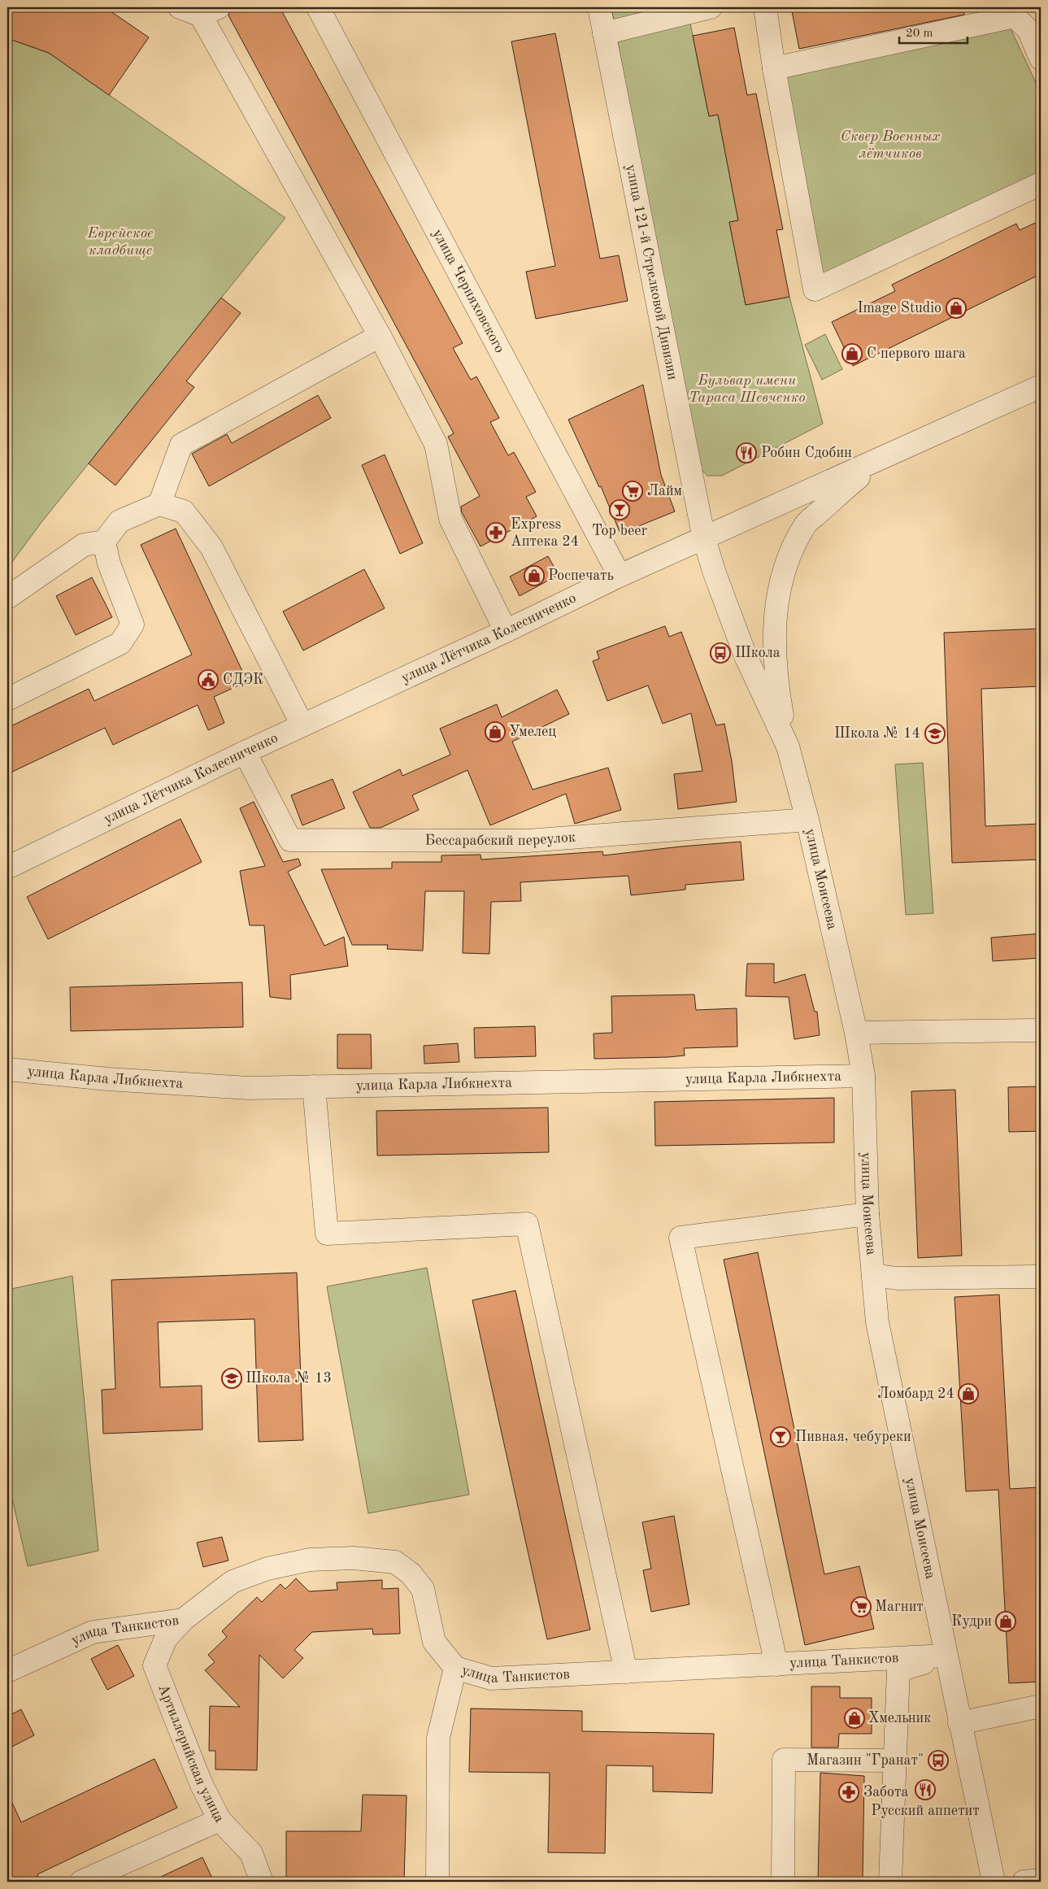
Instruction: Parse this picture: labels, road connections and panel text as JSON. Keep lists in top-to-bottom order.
{
  "streets": {
    "street": [
      "улица 121-й Стрелковой Дивизии",
      "улица Черняховского",
      "улица Лётчика Колесниченко",
      "Бессарабский переулок",
      "улица Моисеева",
      "улица Карла Либкнехта",
      "улица Танкистов",
      "Артиллерийская улица"
    ]
  },
  "crossings": [
    ["улица 121-й Стрелковой Дивизии", "улица Лётчика Колесниченко"],
    ["улица 121-й Стрелковой Дивизии", "улица Моисеева"],
    ["улица Черняховского", "улица Лётчика Колесниченко"],
    ["улица Лётчика Колесниченко", "Бессарабский переулок"],
    ["улица Лётчика Колесниченко", "улица Моисеева"],
    ["Бессарабский переулок", "улица Моисеева"],
    ["улица Моисеева", "улица Карла Либкнехта"],
    ["улица Моисеева", "улица Танкистов"],
    ["улица Танкистов", "Артиллерийская улица"]
  ],
  "parks": ["Сквер Военных лётчиков", "Еврейское кладбище", "Бульвар имени Тараса Шевченко"],
  "places": {
    "shop": [
      "Image Studio",
      "С первого шага",
      "Роспечать",
      "Умелец",
      "Ломбард 24",
      "Кудри",
      "Хмельник"
    ],
    "restaurant": ["Робин Сдобин", "Русский аппетит"],
    "supermarket": ["Лайм", "Магнит"],
    "bar": ["Top beer", "Пивная, чебуреки"],
    "pharmacy": ["Express Аптека 24", "Забота"],
    "bus stop": ["Школа", "Магазин \"Гранат\""],
    "public building": ["СДЭК"],
    "school or university": ["Школа № 14", "Школа № 13"]
  },
  "scale_bar": "20 m"
}
